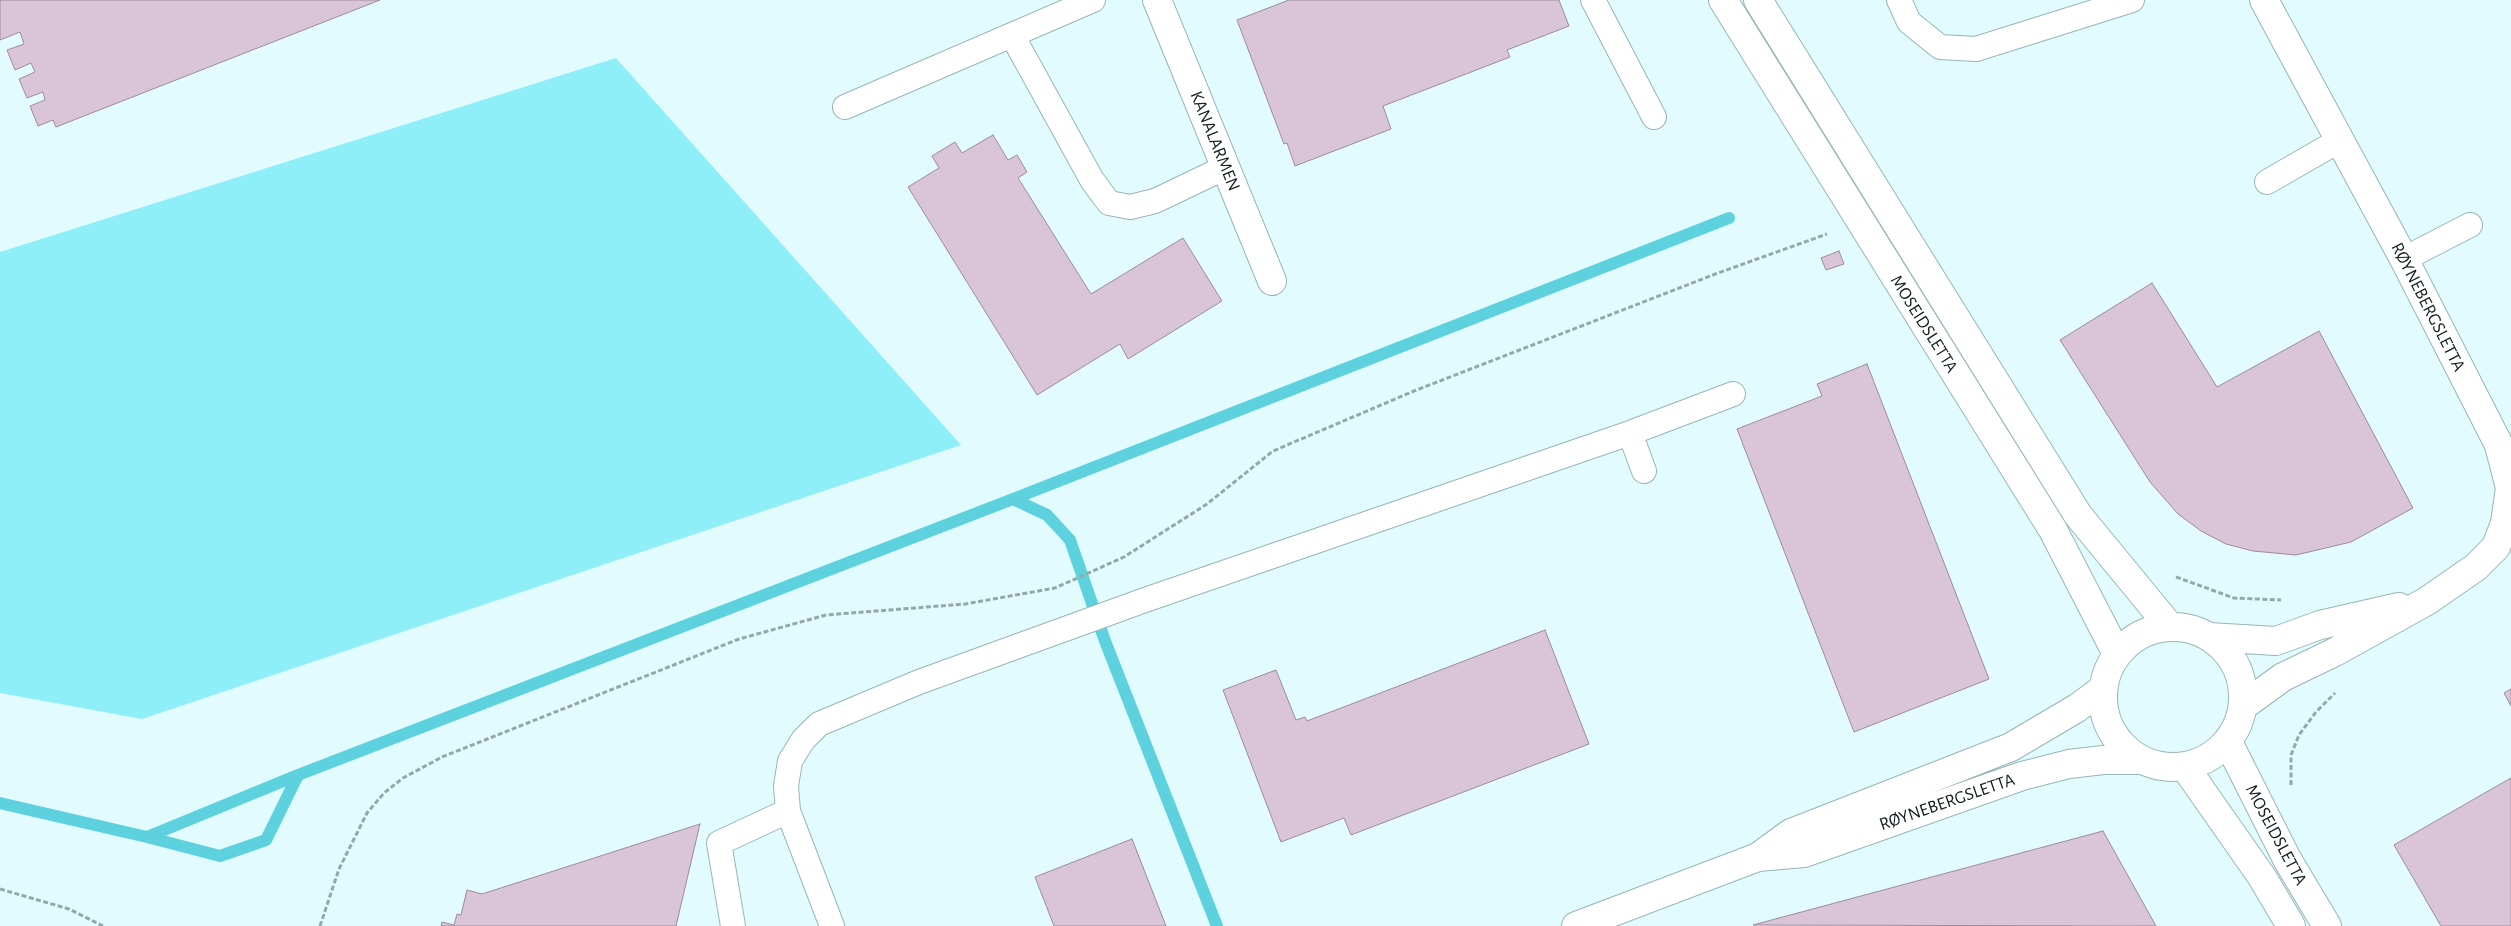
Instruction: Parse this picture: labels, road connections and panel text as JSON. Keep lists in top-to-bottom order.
{
  "streets": {
    "street": ["KANALARMEN", "RØYNEBERGSLETTA", "MOSEIDSLETTA"]
  },
  "crossings": [
    ["RØYNEBERGSLETTA", "MOSEIDSLETTA"]
  ]
}
